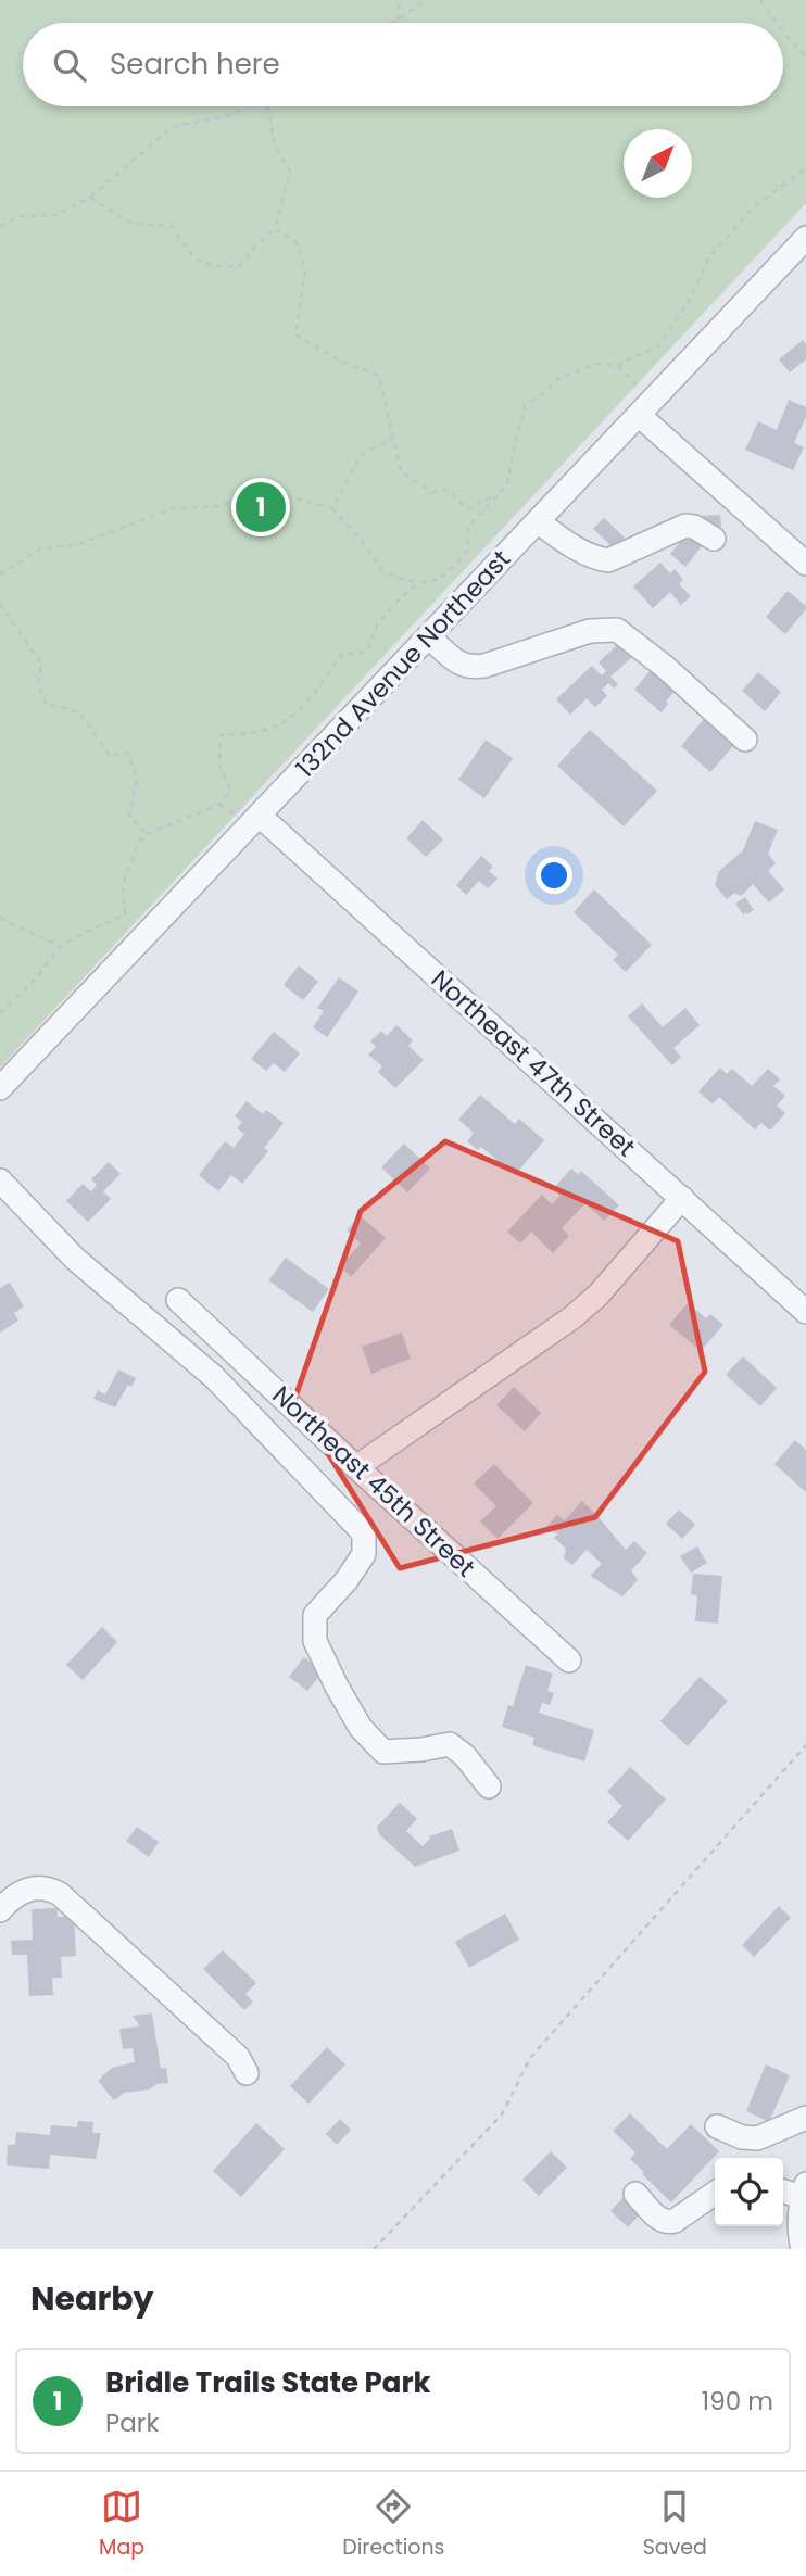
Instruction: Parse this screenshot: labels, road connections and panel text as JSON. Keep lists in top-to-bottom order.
{
  "streets": {
    "street": ["132nd Avenue Northeast", "Northeast 47th Street", "Northeast 45th Street"]
  },
  "crossings": [
    ["132nd Avenue Northeast", "Northeast 47th Street"]
  ],
  "north": "top right",
  "page": {
    "search": "Search here",
    "pins": "1",
    "heading": "Nearby",
    "list": [
      {
        "mark": "1",
        "name": "Bridle Trails State Park",
        "note": "Park",
        "value": "190 m"
      }
    ],
    "nav": ["Map", "Directions", "Saved"]
  }
}
